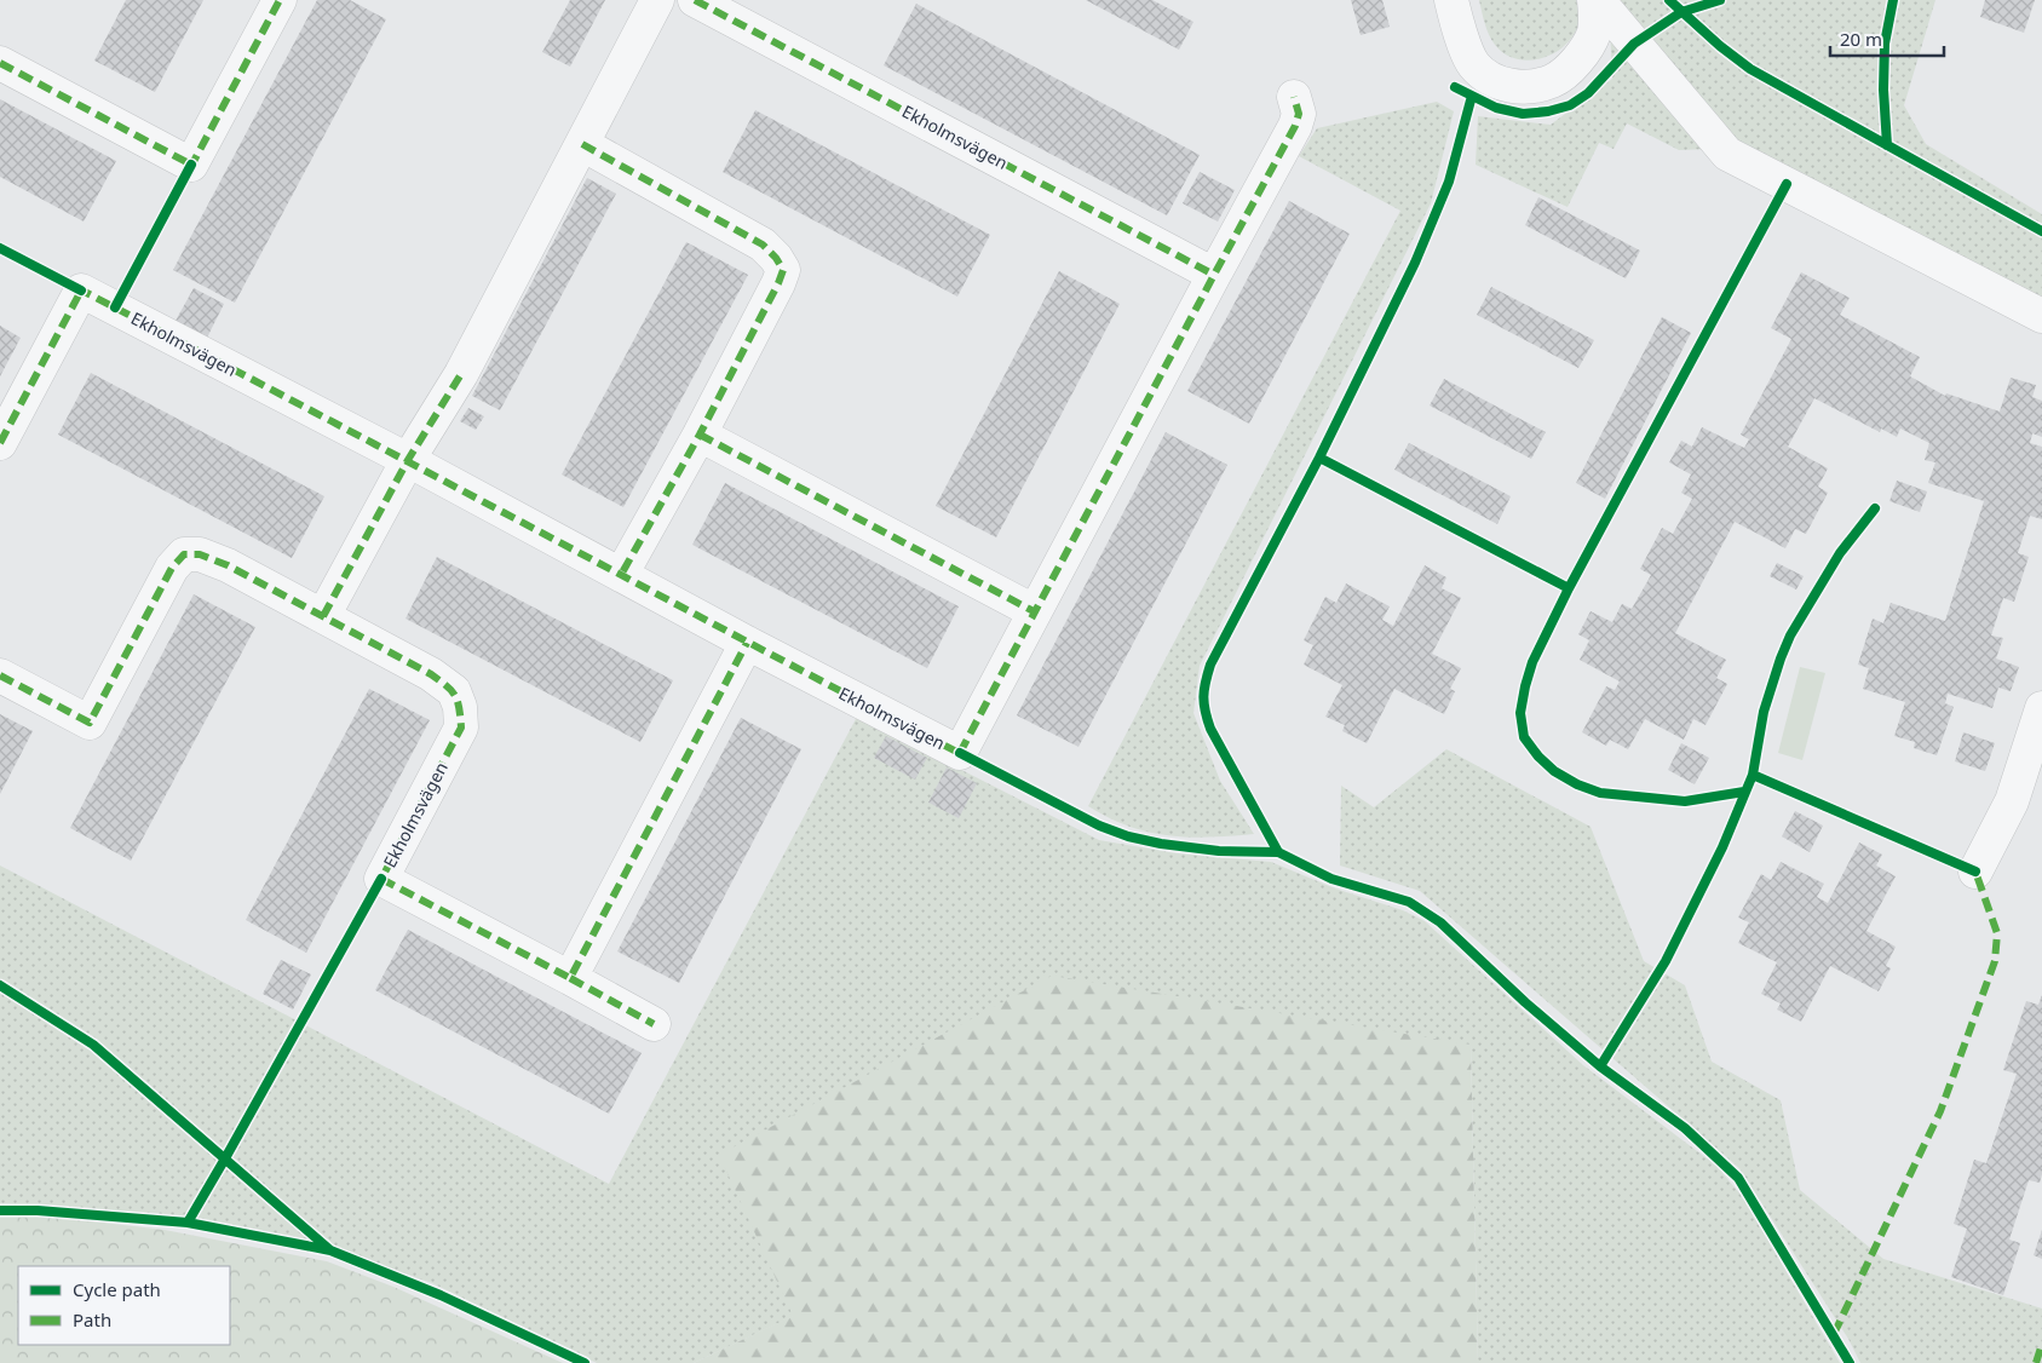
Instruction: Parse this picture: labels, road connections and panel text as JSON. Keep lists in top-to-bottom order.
{
  "streets": {
    "street": ["Ekholmsvägen"]
  },
  "legend": ["Cycle path", "Path"],
  "scale_bar": "20 m"
}
